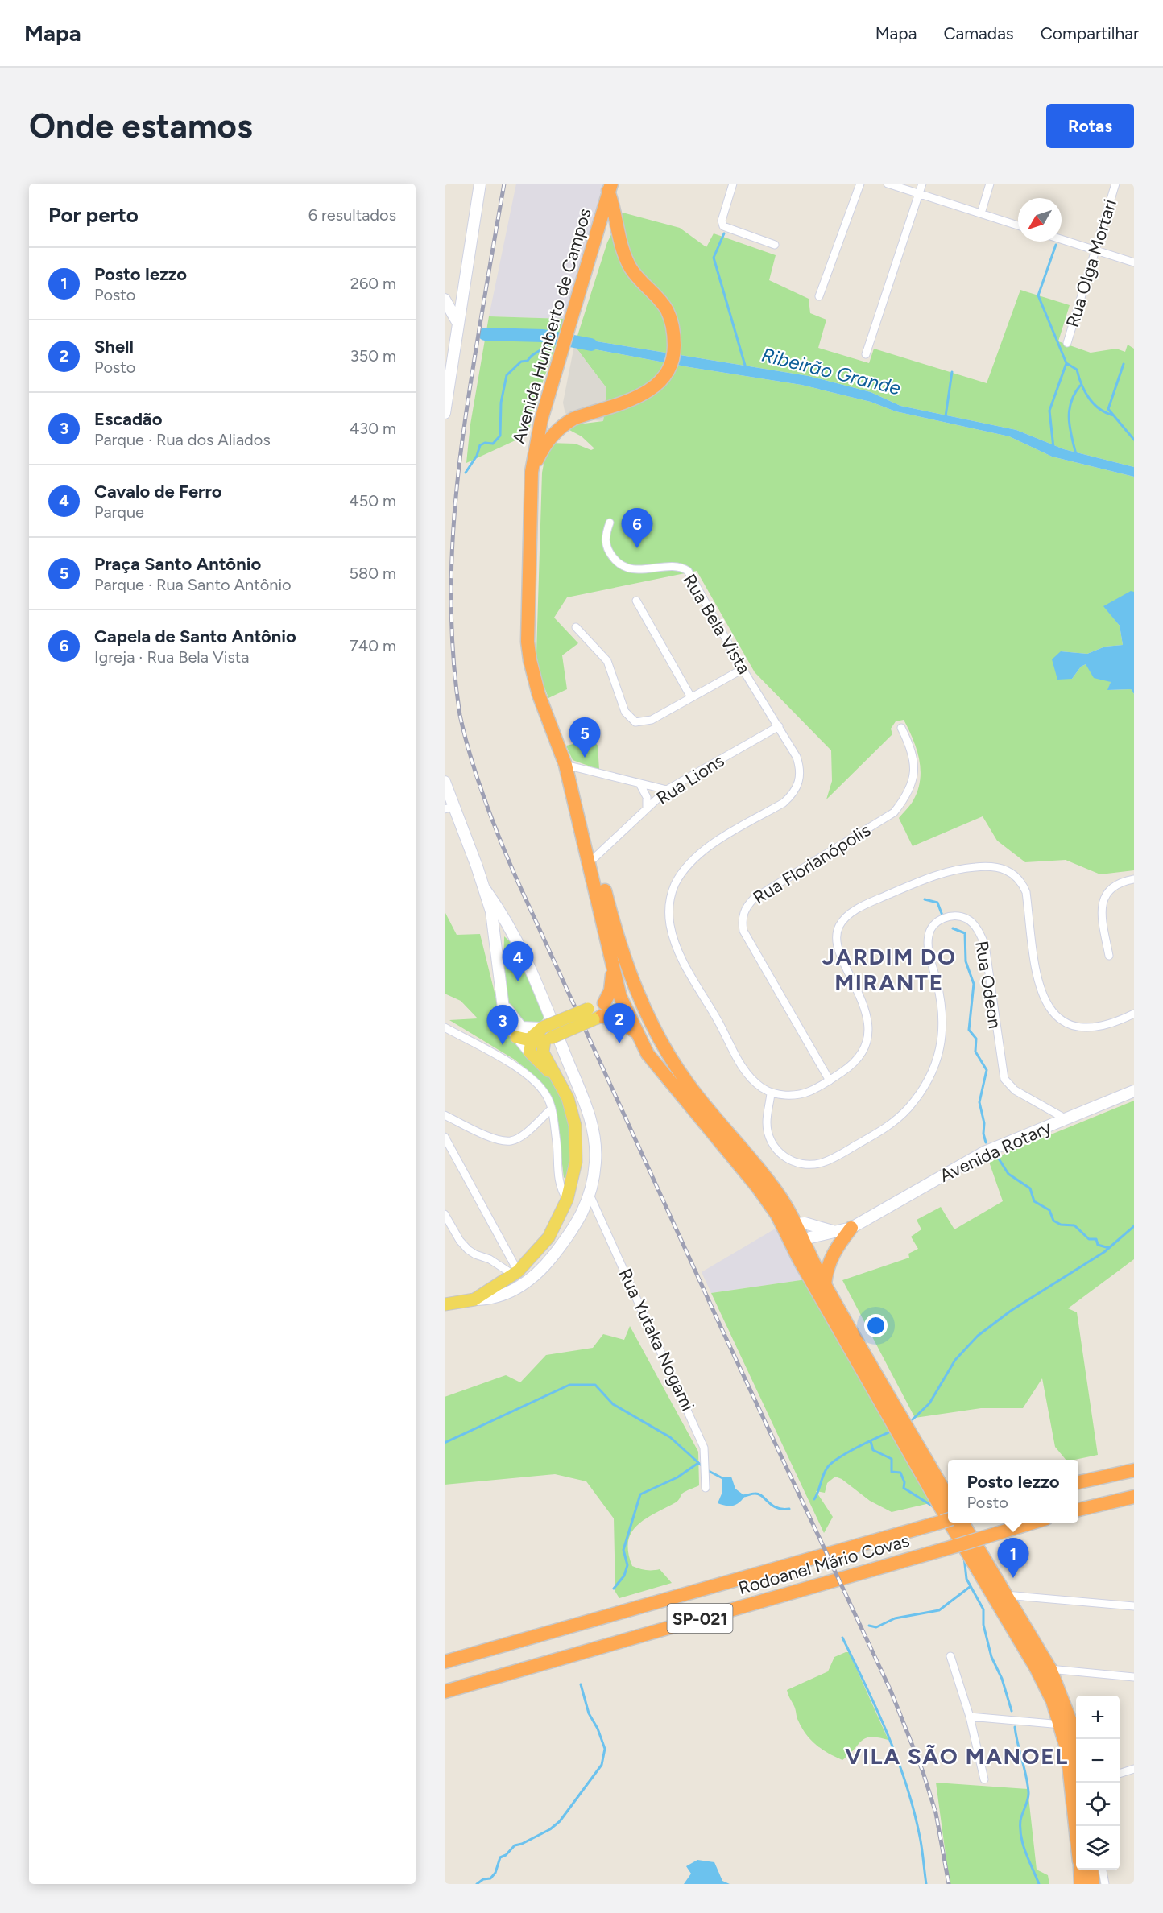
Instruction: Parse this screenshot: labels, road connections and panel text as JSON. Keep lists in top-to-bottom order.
{
  "streets": {
    "highway": ["Avenida Humberto de Campos", "Rodoanel Mário Covas", "SP-021"],
    "street": [
      "Rua Olga Mortari",
      "Rua Bela Vista",
      "Rua Lions",
      "Rua Florianópolis",
      "Rua Odeon",
      "Avenida Rotary",
      "Rua Yutaka Nogami"
    ]
  },
  "crossings": [
    ["Avenida Humberto de Campos", "Rua Lions"],
    ["Avenida Humberto de Campos", "Avenida Rotary"],
    ["Rua Bela Vista", "Rua Lions"],
    ["Rua Bela Vista", "Rua Odeon"],
    ["Rua Odeon", "Avenida Rotary"]
  ],
  "districts": ["JARDIM DO MIRANTE", "VILA SÃO MANOEL"],
  "water": ["Ribeirão Grande"],
  "north": "bottom left",
  "page": {
    "header": "Mapa",
    "nav": ["Mapa", "Camadas", "Compartilhar"],
    "buttons": "Rotas",
    "title": "Onde estamos",
    "heading": ["Por perto", "6 resultados"],
    "list": [
      {
        "mark": "1",
        "name": "Posto Iezzo",
        "note": "Posto",
        "value": "260 m"
      },
      {
        "mark": "2",
        "name": "Shell",
        "note": "Posto",
        "value": "350 m"
      },
      {
        "mark": "3",
        "name": "Escadão",
        "note": "Parque · Rua dos Aliados",
        "value": "430 m"
      },
      {
        "mark": "4",
        "name": "Cavalo de Ferro",
        "note": "Parque",
        "value": "450 m"
      },
      {
        "mark": "5",
        "name": "Praça Santo Antônio",
        "note": "Parque · Rua Santo Antônio",
        "value": "580 m"
      },
      {
        "mark": "6",
        "name": "Capela de Santo Antônio",
        "note": "Igreja · Rua Bela Vista",
        "value": "740 m"
      }
    ],
    "pins": [
      "6",
      "5",
      "4",
      "2",
      "3",
      "1"
    ],
    "popup": ["Posto Iezzo", "Posto"],
    "map_buttons": ["+", "−"]
  }
}
